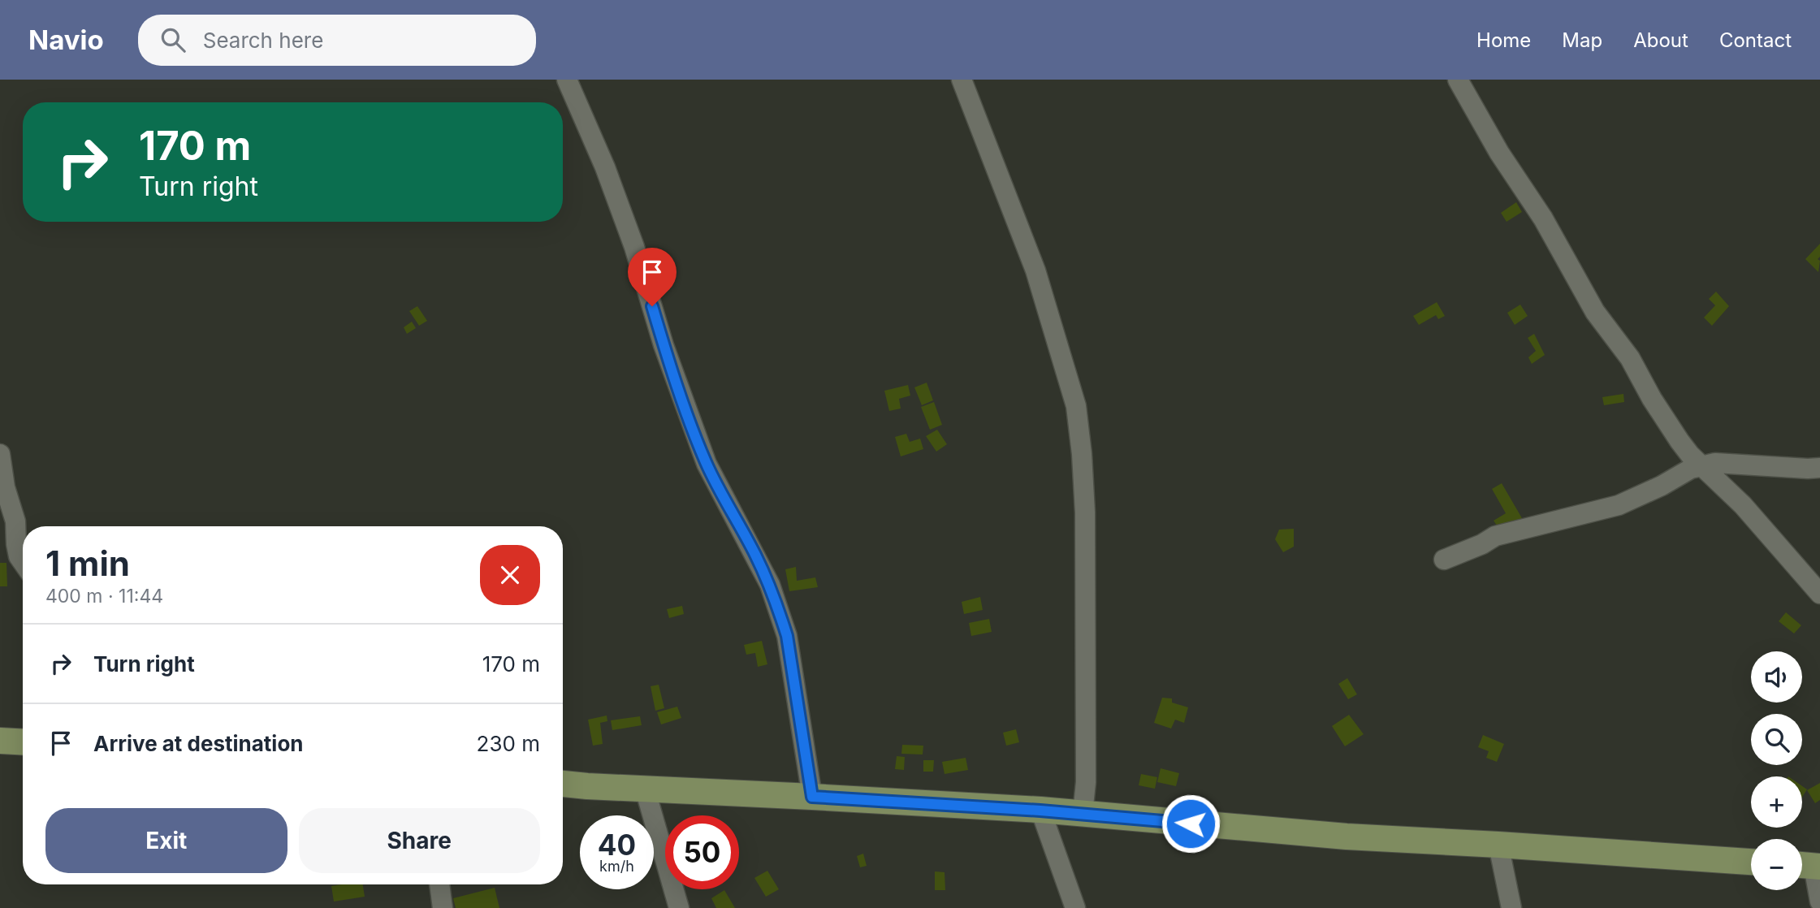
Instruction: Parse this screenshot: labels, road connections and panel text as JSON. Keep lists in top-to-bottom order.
{
  "page": {
    "header": "Navio",
    "search": "Search here",
    "nav": [
      "Home",
      "Map",
      "About",
      "Contact"
    ],
    "turn": ["170 m", "Turn right"],
    "heading": ["1 min", "400 m · 11:44"],
    "list": [
      {
        "name": "Turn right",
        "value": "170 m"
      },
      {
        "name": "Arrive at destination",
        "value": "230 m"
      }
    ],
    "map_buttons": ["+", "−"],
    "buttons": ["Exit", "Share"],
    "speed": "40 km/h",
    "limit": "50"
  }
}
